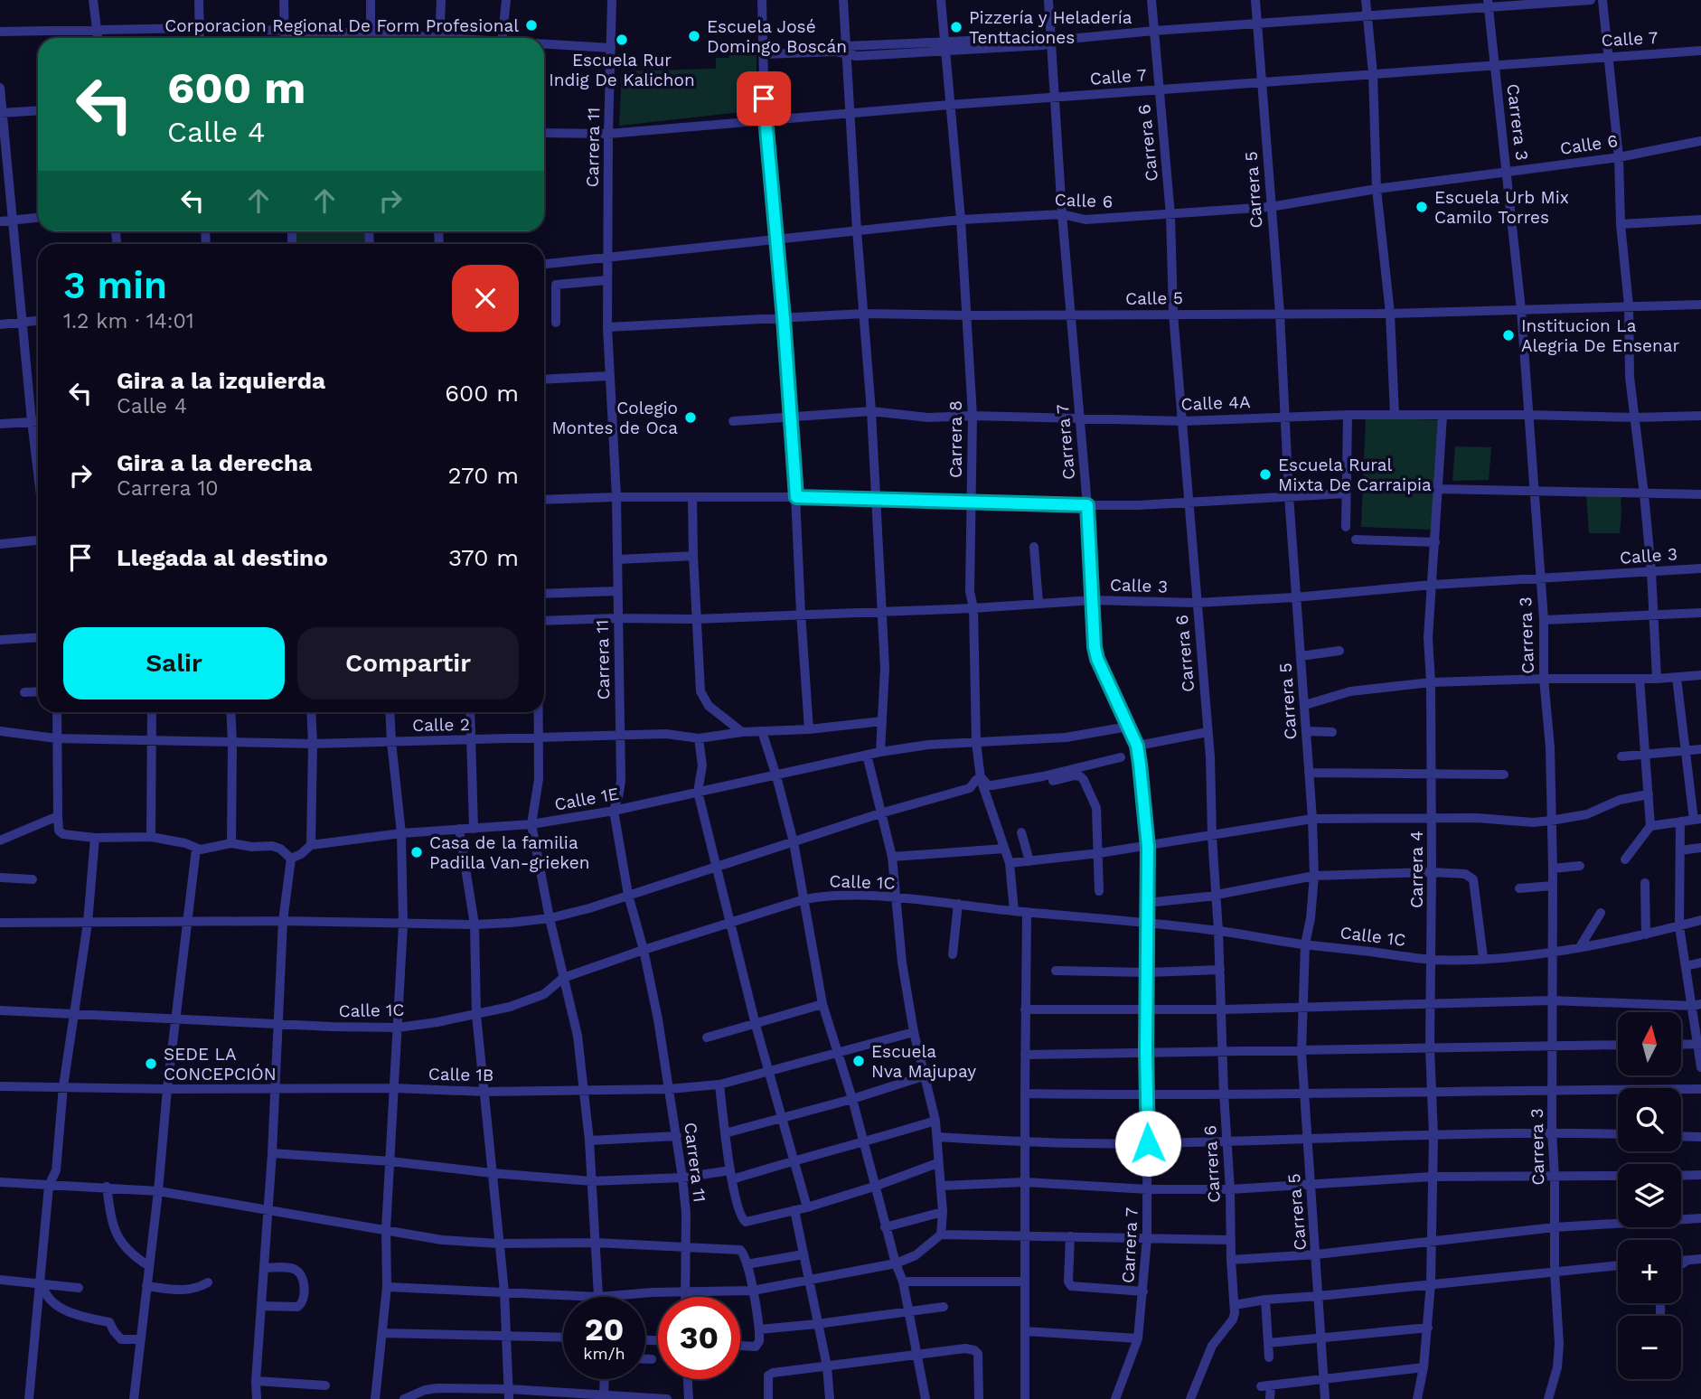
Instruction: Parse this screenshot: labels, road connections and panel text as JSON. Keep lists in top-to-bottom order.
{
  "streets": {
    "street": [
      "Calle 7",
      "Carrera 3",
      "Carrera 6",
      "Calle 6",
      "Carrera 11",
      "Carrera 5",
      "Calle 5",
      "Calle 4A",
      "Carrera 8",
      "Carrera 7",
      "Calle 3",
      "Calle 2",
      "Calle 1E",
      "Carrera 4",
      "Calle 1C",
      "Calle 1B"
    ]
  },
  "crossings": [
    ["Calle 7", "Carrera 3"],
    ["Calle 7", "Carrera 6"],
    ["Calle 7", "Carrera 11"],
    ["Calle 7", "Carrera 5"],
    ["Calle 7", "Carrera 8"],
    ["Calle 7", "Carrera 7"],
    ["Carrera 3", "Calle 6"],
    ["Carrera 3", "Calle 5"],
    ["Carrera 3", "Calle 4A"],
    ["Carrera 3", "Calle 3"],
    ["Carrera 3", "Calle 1C"],
    ["Carrera 6", "Calle 6"],
    ["Carrera 6", "Calle 5"],
    ["Carrera 6", "Calle 4A"],
    ["Carrera 6", "Calle 3"],
    ["Carrera 6", "Calle 1C"],
    ["Calle 6", "Carrera 11"],
    ["Calle 6", "Carrera 5"],
    ["Calle 6", "Carrera 8"],
    ["Calle 6", "Carrera 7"],
    ["Carrera 11", "Calle 5"],
    ["Carrera 11", "Calle 3"],
    ["Carrera 11", "Calle 2"],
    ["Carrera 11", "Calle 1E"],
    ["Carrera 11", "Calle 1C"],
    ["Carrera 11", "Calle 1B"],
    ["Carrera 5", "Calle 5"],
    ["Carrera 5", "Calle 4A"],
    ["Carrera 5", "Calle 3"],
    ["Carrera 5", "Calle 1C"],
    ["Calle 5", "Carrera 8"],
    ["Calle 5", "Carrera 7"],
    ["Calle 4A", "Carrera 8"],
    ["Calle 4A", "Carrera 7"],
    ["Calle 4A", "Carrera 4"],
    ["Carrera 8", "Calle 3"],
    ["Carrera 8", "Calle 1E"],
    ["Carrera 8", "Calle 1C"],
    ["Carrera 7", "Calle 3"],
    ["Carrera 7", "Calle 1E"],
    ["Carrera 7", "Calle 1C"],
    ["Calle 3", "Carrera 4"],
    ["Carrera 4", "Calle 1C"]
  ],
  "places": [
    "Corporacion Regional De Form Profesional",
    "Pizzería y Heladería Tenttaciones",
    "Escuela José Domingo Boscán",
    "Escuela Rur Indig De Kalichon",
    "Escuela Urb Mix Camilo Torres",
    "Institucion La Alegria De Ensenar",
    "Colegio Montes de Oca",
    "Escuela Rural Mixta De Carraipia",
    "Casa de la familia Padilla Van-grieken",
    "Escuela Nva Majupay",
    "SEDE LA CONCEPCIÓN"
  ],
  "north": "top",
  "page": {
    "turn": ["600 m", "Calle 4"],
    "heading": ["3 min", "1.2 km · 14:01"],
    "list": [
      {
        "name": "Gira a la izquierda",
        "note": "Calle 4",
        "value": "600 m"
      },
      {
        "name": "Gira a la derecha",
        "note": "Carrera 10",
        "value": "270 m"
      },
      {
        "name": "Llegada al destino",
        "value": "370 m"
      }
    ],
    "buttons": ["Salir", "Compartir"],
    "map_buttons": ["+", "−"],
    "speed": "20 km/h",
    "limit": "30"
  }
}
